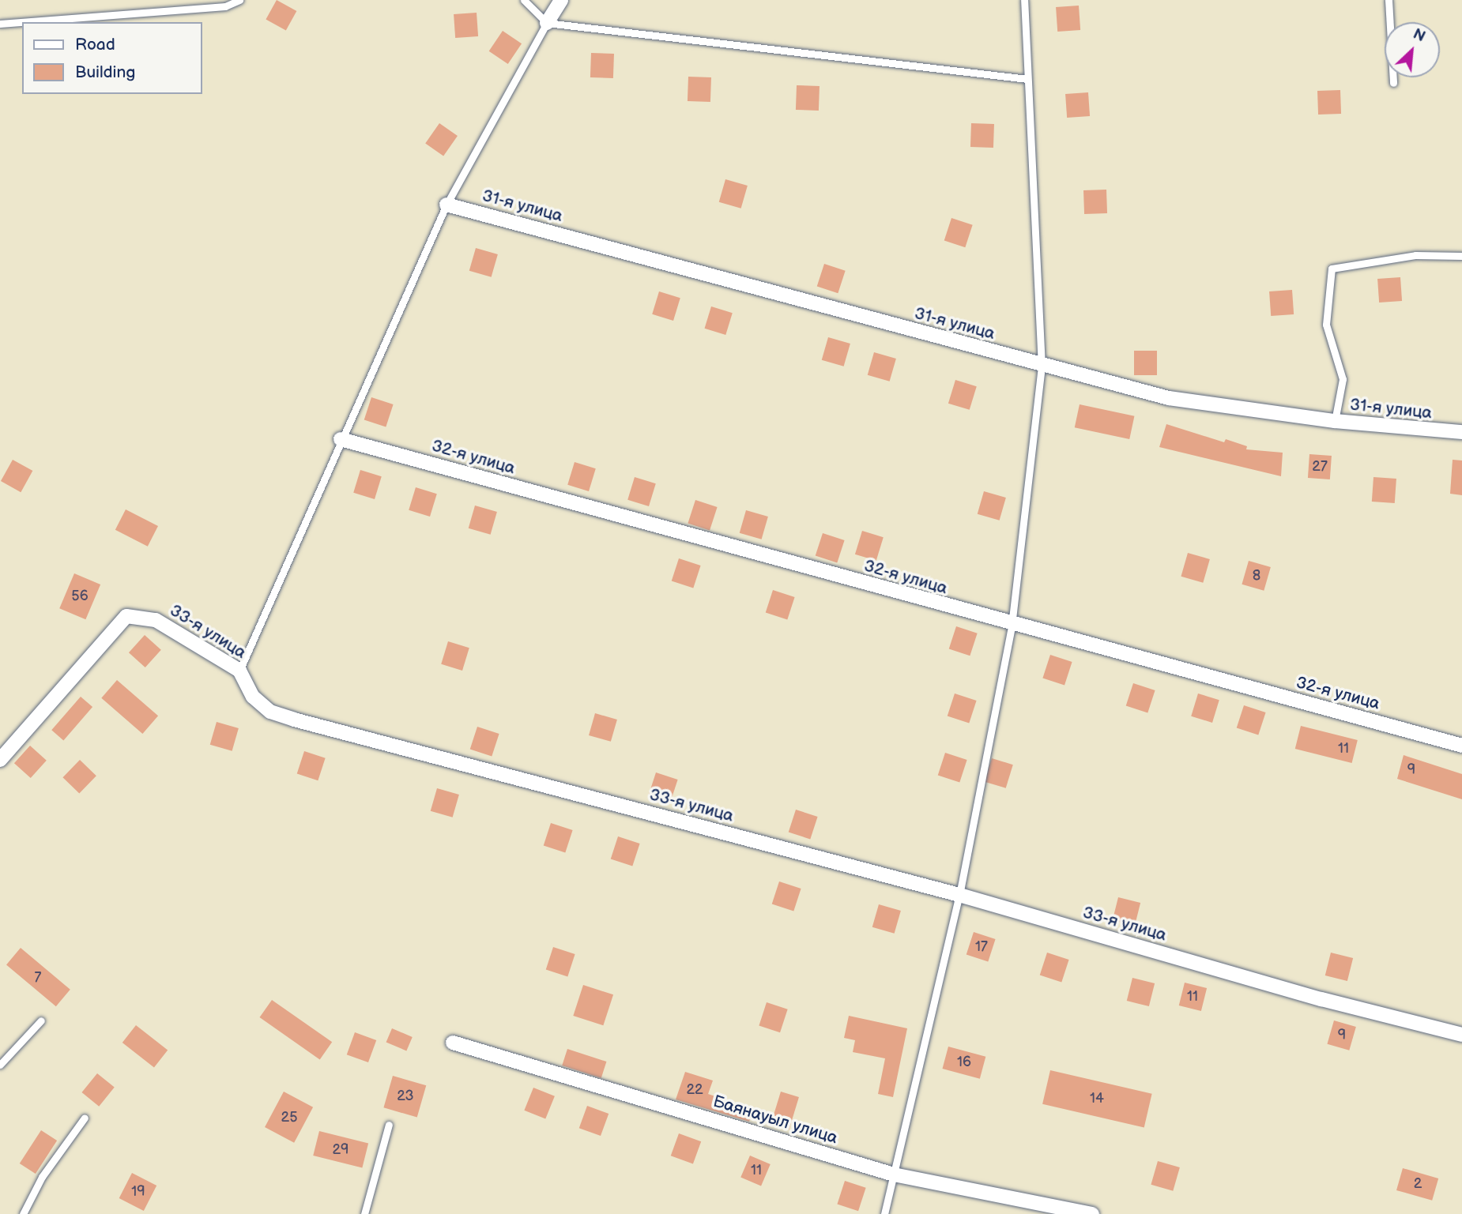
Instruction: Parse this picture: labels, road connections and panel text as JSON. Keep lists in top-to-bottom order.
{
  "streets": {
    "street": [
      "31-я улица",
      "32-я улица",
      "33-я улица",
      "Баянауыл улица"
    ]
  },
  "house_numbers": [
    "27",
    "8",
    "56",
    "11",
    "9",
    "17",
    "7",
    "11",
    "9",
    "16",
    "22",
    "23",
    "14",
    "25",
    "29",
    "11",
    "2",
    "19"
  ],
  "legend": ["Road", "Building"],
  "north": "top right"
}
